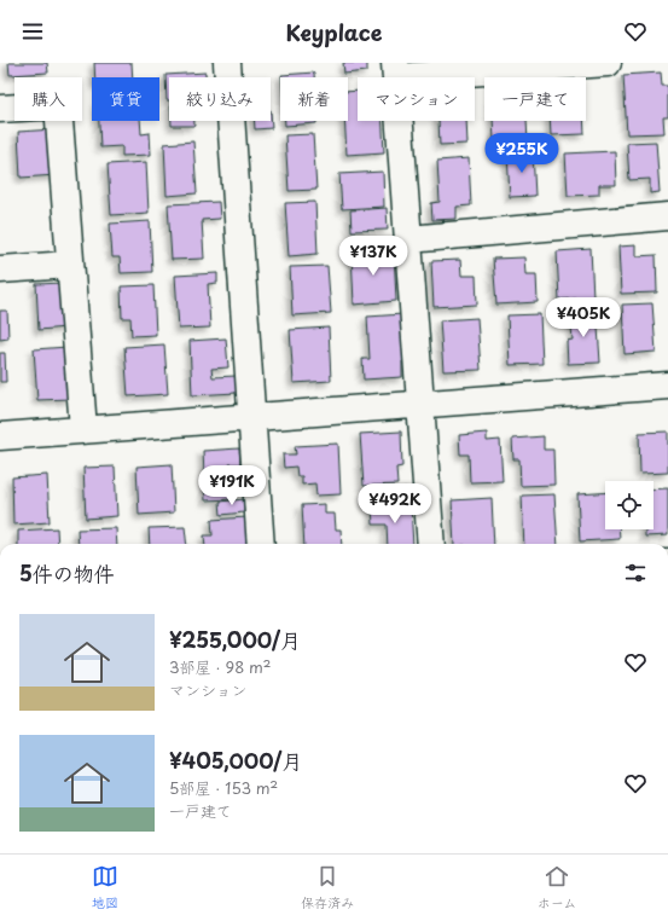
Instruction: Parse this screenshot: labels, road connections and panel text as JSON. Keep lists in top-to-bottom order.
{
  "page": {
    "header": "Keyplace",
    "chip": [
      "購入",
      "賃貸",
      "絞り込み",
      "新着",
      "マンション",
      "一戸建て"
    ],
    "price": [
      "¥255K",
      "¥137K",
      "¥405K",
      "¥191K",
      "¥492K"
    ],
    "heading": "5件の物件",
    "list": [
      {
        "name": "¥255,000/月",
        "note": "3部屋 · 98 m² · マンション"
      },
      {
        "name": "¥405,000/月",
        "note": "5部屋 · 153 m² · 一戸建て"
      }
    ],
    "tabs": ["地図", "保存済み", "ホーム"]
  }
}
